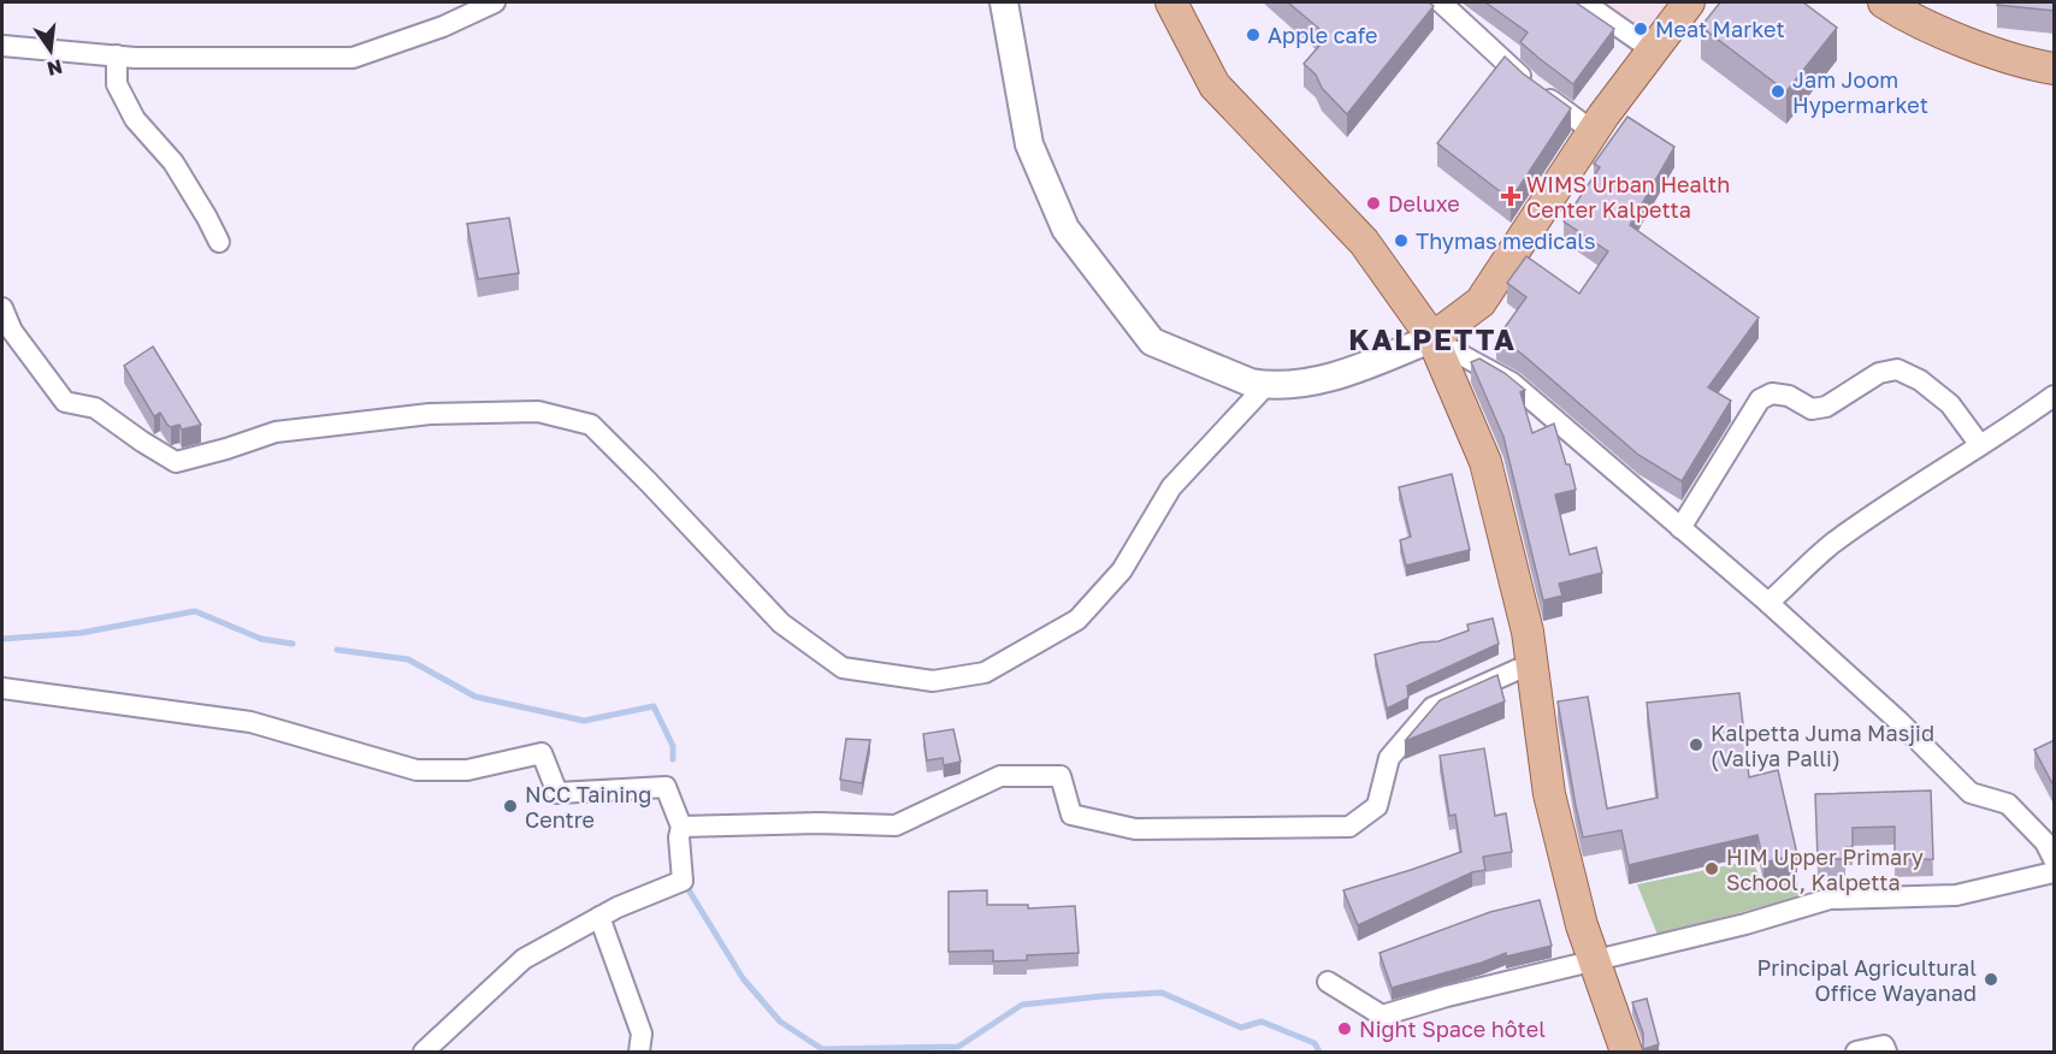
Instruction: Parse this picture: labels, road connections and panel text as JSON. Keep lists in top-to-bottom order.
{
  "districts": ["KALPETTA"],
  "places": {
    "other": [
      "Meat Market",
      "Apple cafe",
      "Jam Joom Hypermarket",
      "Deluxe",
      "Thymas medicals",
      "Kalpetta Juma Masjid (Valiya Palli)",
      "NCC Taining Centre",
      "HIM Upper Primary School, Kalpetta",
      "Principal Agricultural Office Wayanad",
      "Night Space hôtel"
    ],
    "health": ["WIMS Urban Health Center Kalpetta"]
  },
  "north": "bottom"
}
